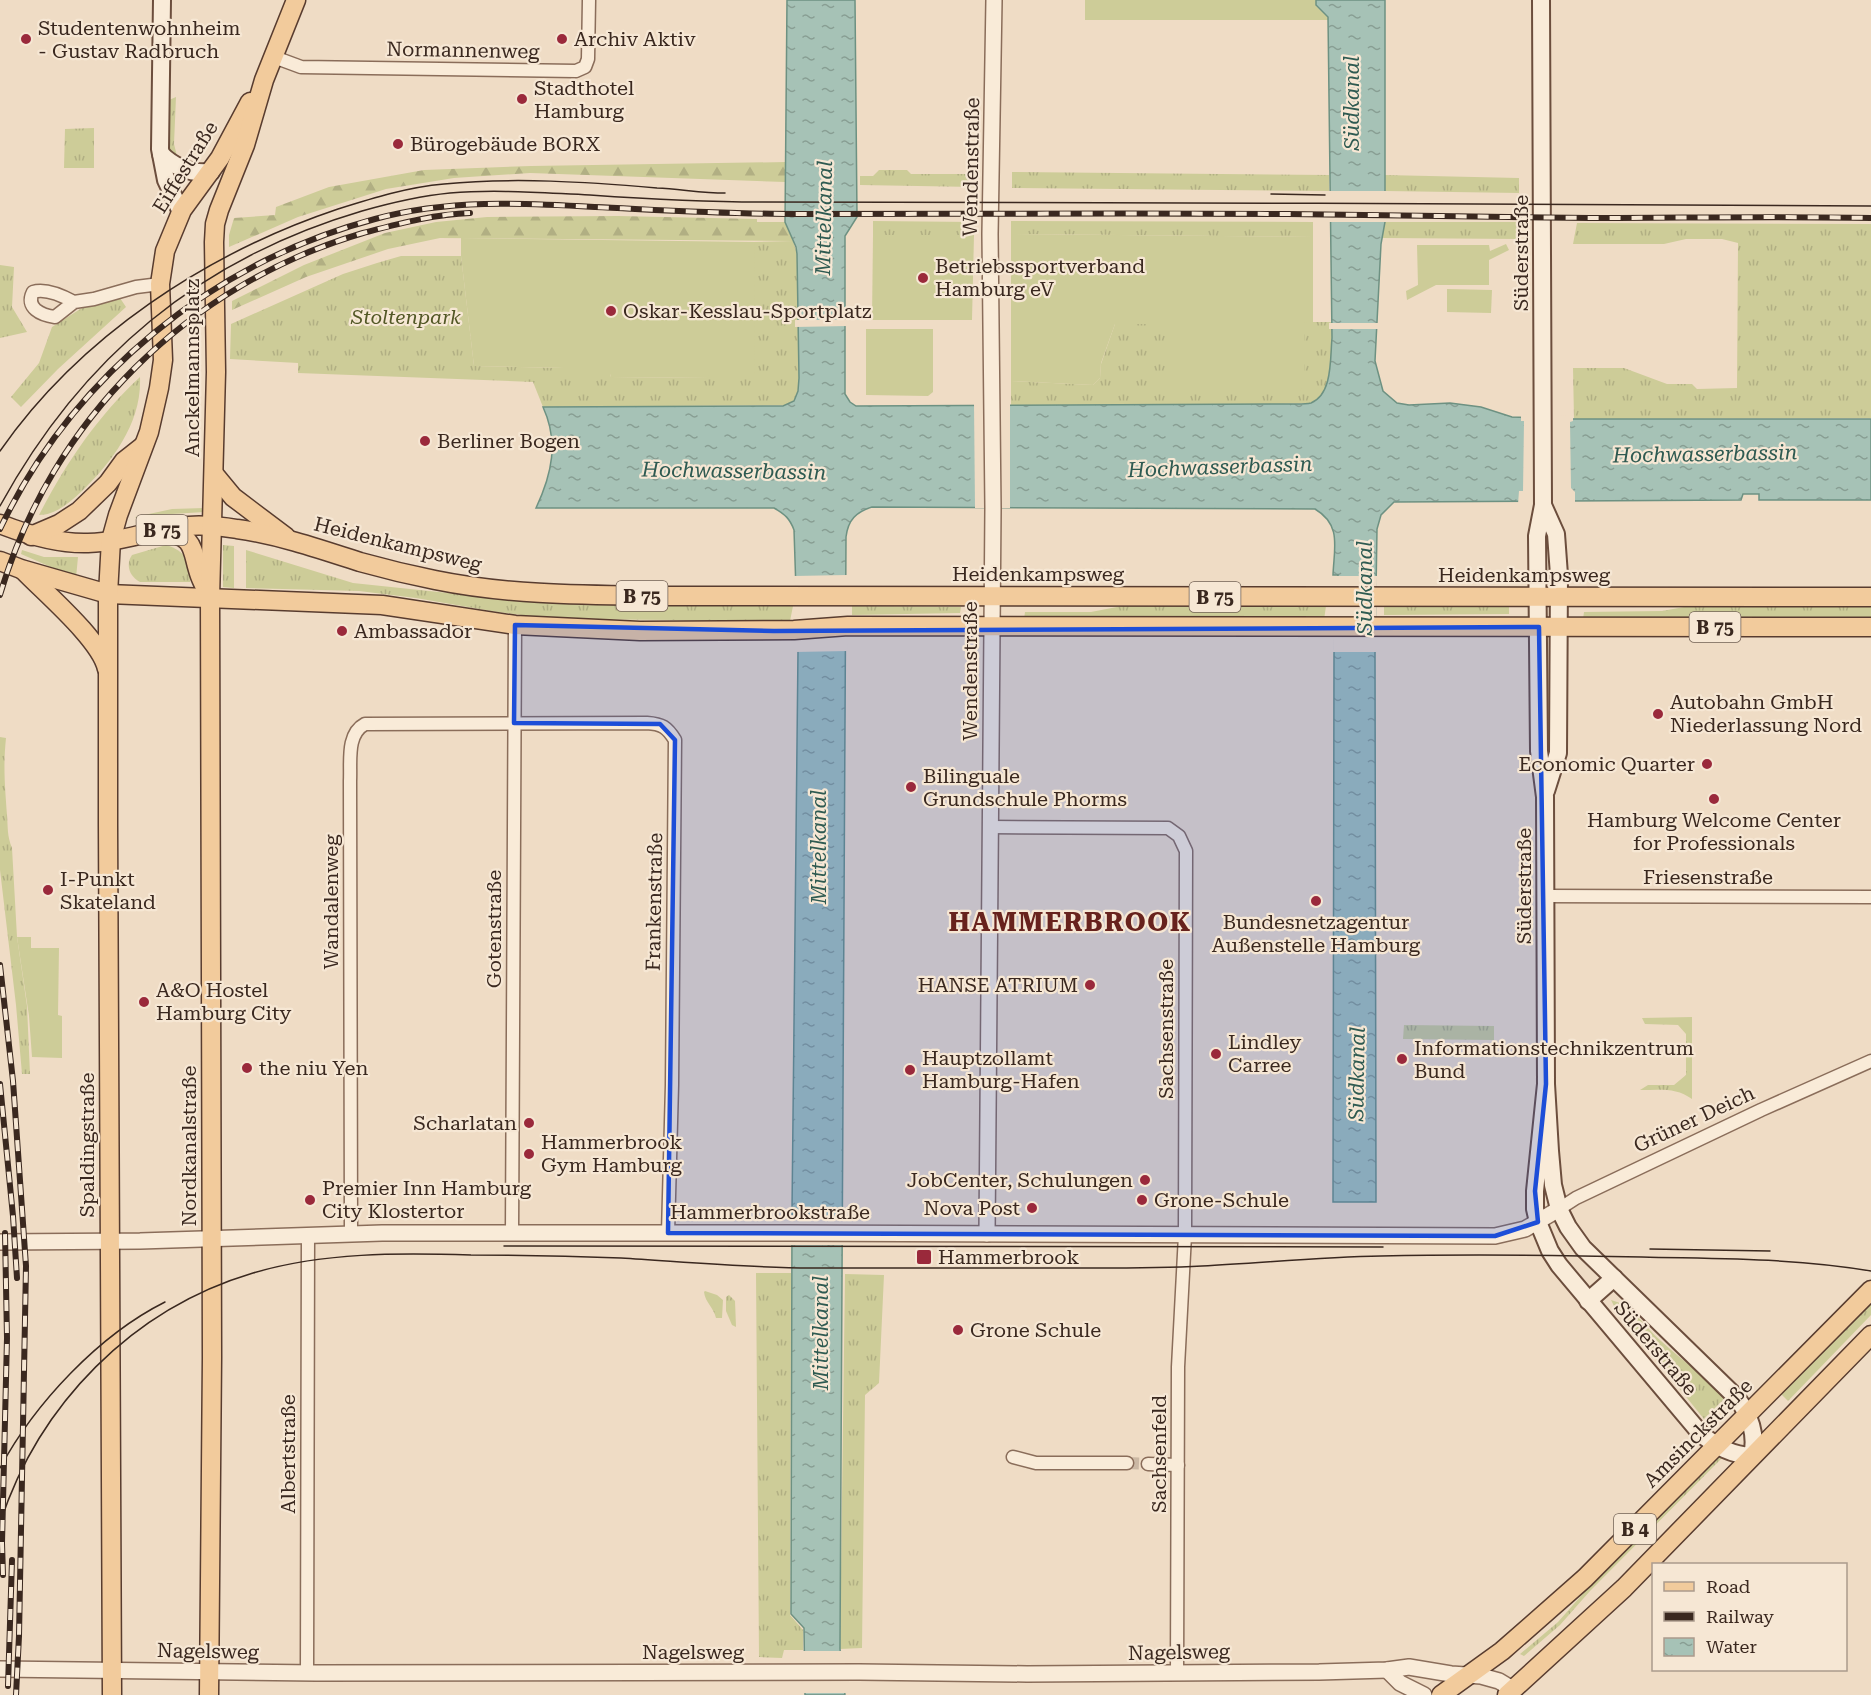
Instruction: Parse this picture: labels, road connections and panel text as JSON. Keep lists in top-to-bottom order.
{
  "streets": {
    "main road": [
      "Eiffestraße",
      "Süderstraße",
      "Anckelmannsplatz",
      "B 75",
      "Heidenkampsweg",
      "Spaldingstraße",
      "Nordkanalstraße",
      "Amsinckstraße",
      "B 4"
    ],
    "street": [
      "Normannenweg",
      "Wendenstraße",
      "Friesenstraße",
      "Wandalenweg",
      "Frankenstraße",
      "Gotenstraße",
      "Sachsenstraße",
      "Grüner Deich",
      "Hammerbrookstraße",
      "Albertstraße",
      "Sachsenfeld",
      "Nagelsweg"
    ]
  },
  "crossings": [
    ["Normannenweg", "Eiffestraße"],
    ["Eiffestraße", "Anckelmannsplatz"],
    ["Wendenstraße", "B 75"],
    ["Wendenstraße", "Heidenkampsweg"],
    ["Wendenstraße", "Sachsenstraße"],
    ["Wendenstraße", "Hammerbrookstraße"],
    ["Süderstraße", "B 75"],
    ["Süderstraße", "Heidenkampsweg"],
    ["Süderstraße", "Friesenstraße"],
    ["Süderstraße", "Grüner Deich"],
    ["Süderstraße", "Hammerbrookstraße"],
    ["Süderstraße", "Amsinckstraße"],
    ["Süderstraße", "B 4"],
    ["Anckelmannsplatz", "B 75"],
    ["Anckelmannsplatz", "Heidenkampsweg"],
    ["Anckelmannsplatz", "Spaldingstraße"],
    ["Anckelmannsplatz", "Nordkanalstraße"],
    ["B 75", "Heidenkampsweg"],
    ["B 75", "Gotenstraße"],
    ["B 75", "Spaldingstraße"],
    ["B 75", "Nordkanalstraße"],
    ["Wandalenweg", "Frankenstraße"],
    ["Wandalenweg", "Gotenstraße"],
    ["Wandalenweg", "Hammerbrookstraße"],
    ["Frankenstraße", "Gotenstraße"],
    ["Frankenstraße", "Hammerbrookstraße"],
    ["Gotenstraße", "Hammerbrookstraße"],
    ["Sachsenstraße", "Hammerbrookstraße"],
    ["Sachsenstraße", "Sachsenfeld"],
    ["Grüner Deich", "Hammerbrookstraße"],
    ["Spaldingstraße", "Hammerbrookstraße"],
    ["Spaldingstraße", "Nagelsweg"],
    ["Nordkanalstraße", "Hammerbrookstraße"],
    ["Nordkanalstraße", "Nagelsweg"],
    ["Hammerbrookstraße", "Albertstraße"],
    ["Hammerbrookstraße", "Sachsenfeld"],
    ["Amsinckstraße", "Nagelsweg"],
    ["Albertstraße", "Nagelsweg"],
    ["Sachsenfeld", "Nagelsweg"],
    ["B 4", "Nagelsweg"]
  ],
  "districts": ["HAMMERBROOK"],
  "water": ["Südkanal", "Mittelkanal", "Hochwasserbassin"],
  "parks": ["Stoltenpark"],
  "places": {
    "other": [
      "Studentenwohnheim - Gustav Radbruch",
      "Archiv Aktiv",
      "Stadthotel Hamburg",
      "Bürogebäude BORX",
      "Betriebssportverband Hamburg eV",
      "Oskar-Kesslau-Sportplatz",
      "Berliner Bogen",
      "Ambassador",
      "Autobahn GmbH Niederlassung Nord",
      "Economic Quarter",
      "Bilinguale Grundschule Phorms",
      "Hamburg Welcome Center for Professionals",
      "I-Punkt Skateland",
      "Bundesnetzagentur Außenstelle Hamburg",
      "HANSE ATRIUM",
      "A&O Hostel Hamburg City",
      "Lindley Carree",
      "Informationstechnikzentrum Bund",
      "the niu Yen",
      "Hauptzollamt Hamburg-Hafen",
      "Scharlatan",
      "Hammerbrook Gym Hamburg",
      "JobCenter, Schulungen",
      "Premier Inn Hamburg City Klostertor",
      "Grone-Schule",
      "Nova Post",
      "Grone Schule"
    ],
    "transit": ["Hammerbrook"]
  },
  "legend": ["Road", "Railway", "Water"]
}
